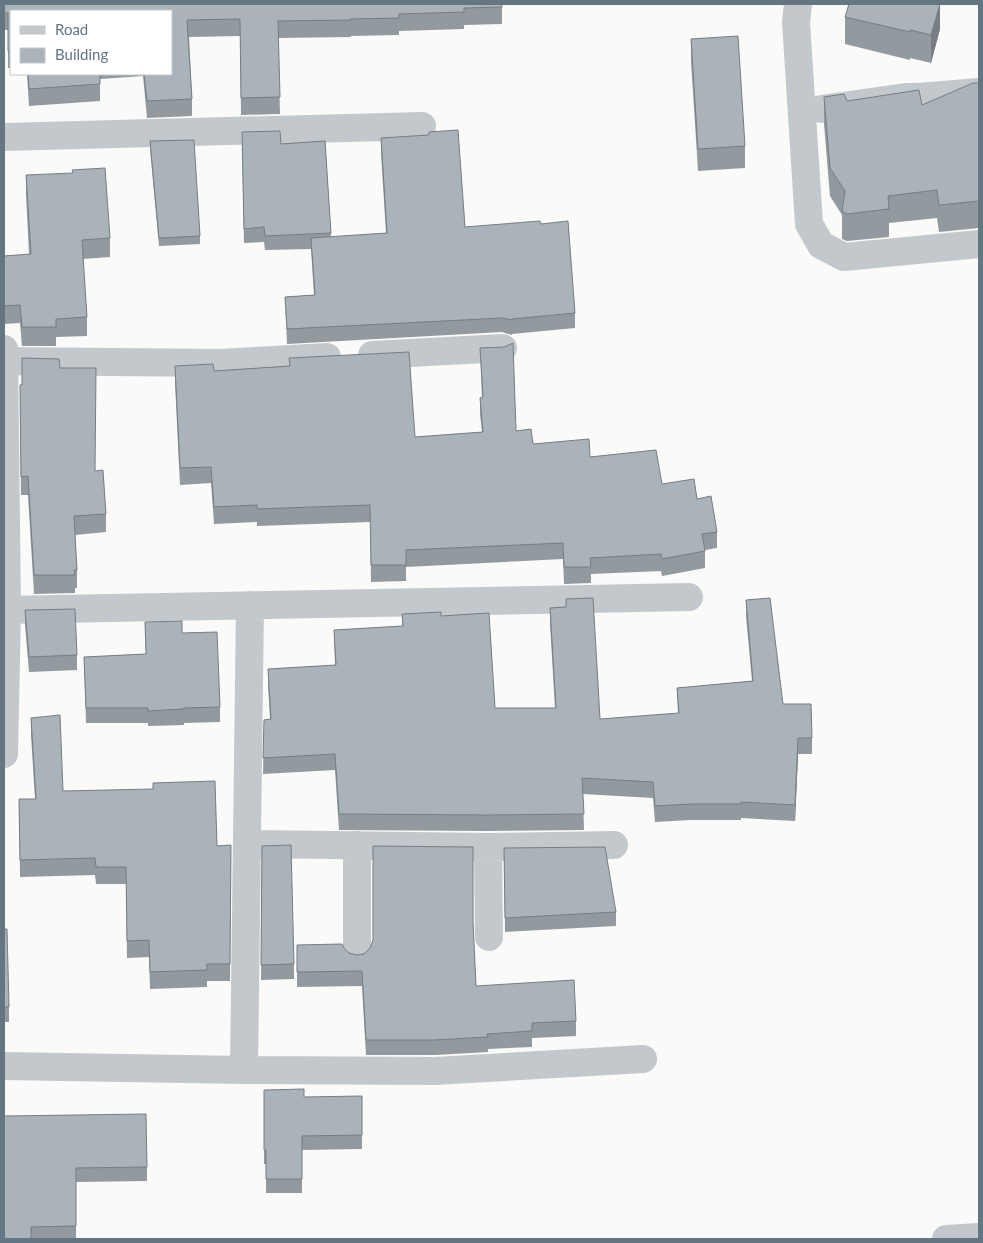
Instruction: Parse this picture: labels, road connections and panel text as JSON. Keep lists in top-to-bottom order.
{
  "legend": ["Road", "Building"]
}
